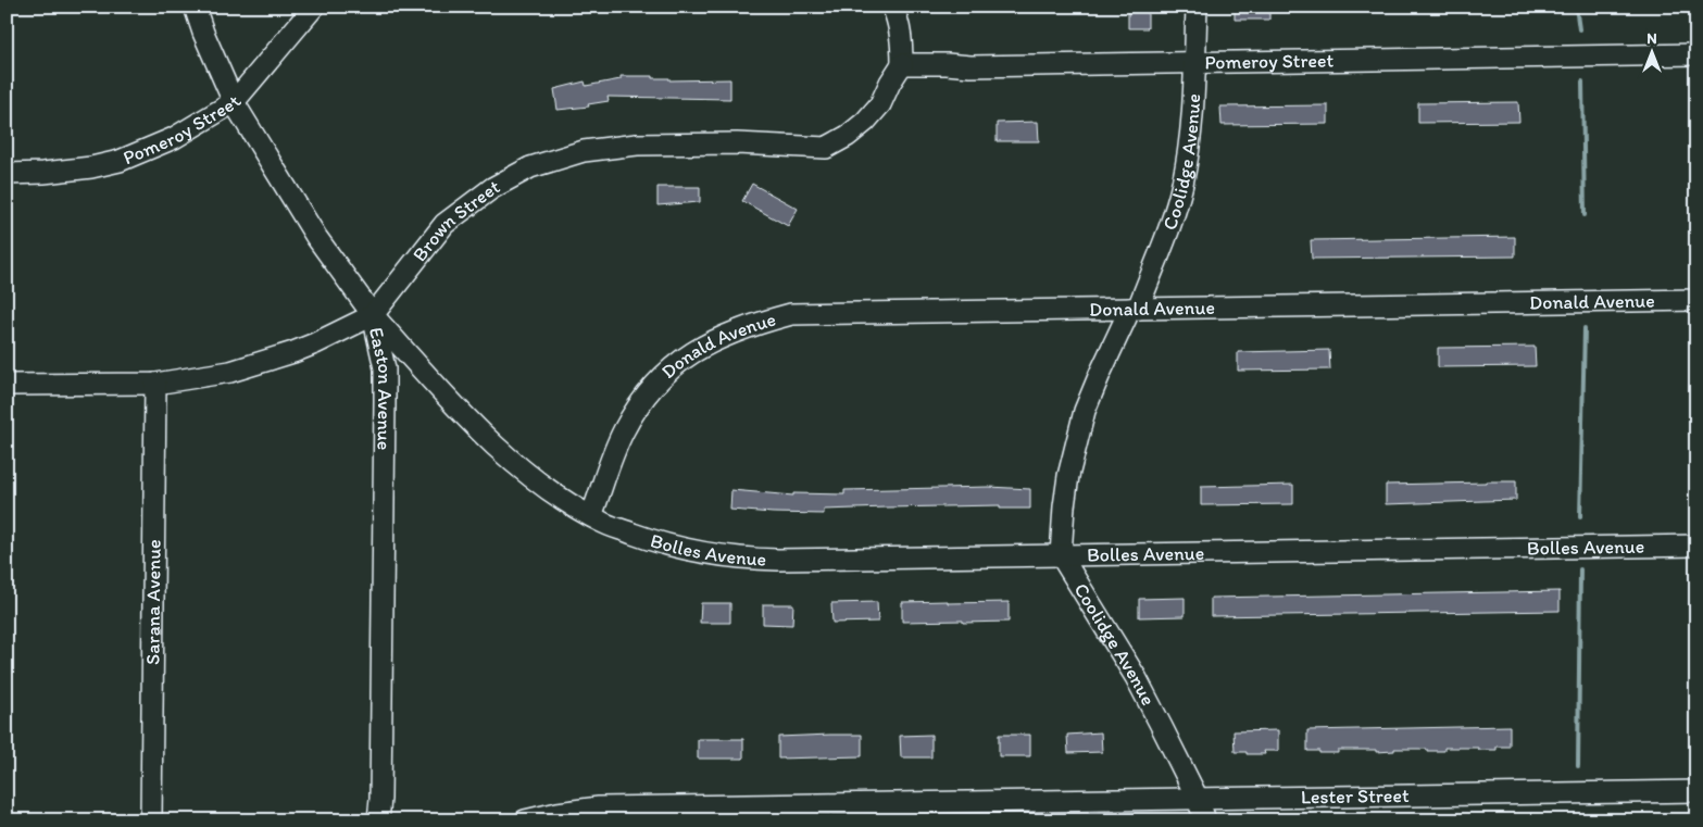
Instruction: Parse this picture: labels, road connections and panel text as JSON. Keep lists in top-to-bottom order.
{
  "streets": {
    "street": [
      "Pomeroy Street",
      "Coolidge Avenue",
      "Brown Street",
      "Donald Avenue",
      "Easton Avenue",
      "Bolles Avenue",
      "Sarana Avenue",
      "Lester Street"
    ]
  },
  "crossings": [
    ["Pomeroy Street", "Coolidge Avenue"],
    ["Pomeroy Street", "Brown Street"],
    ["Pomeroy Street", "Easton Avenue"],
    ["Coolidge Avenue", "Donald Avenue"],
    ["Coolidge Avenue", "Bolles Avenue"],
    ["Coolidge Avenue", "Lester Street"],
    ["Brown Street", "Easton Avenue"],
    ["Brown Street", "Bolles Avenue"],
    ["Brown Street", "Sarana Avenue"],
    ["Donald Avenue", "Bolles Avenue"],
    ["Easton Avenue", "Bolles Avenue"]
  ],
  "north": "top"
}
